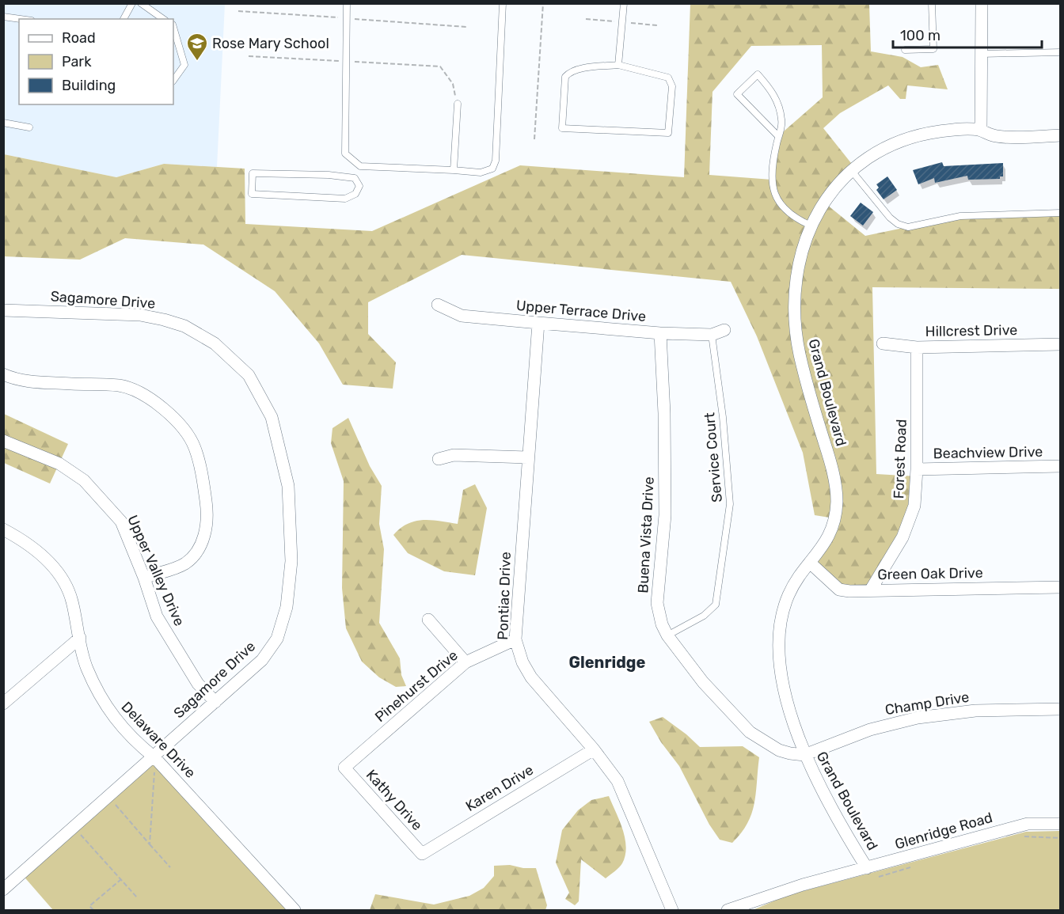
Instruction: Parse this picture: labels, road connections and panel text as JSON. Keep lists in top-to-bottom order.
{
  "streets": {
    "street": [
      "Sagamore Drive",
      "Upper Terrace Drive",
      "Hillcrest Drive",
      "Grand Boulevard",
      "Beachview Drive",
      "Forest Road",
      "Buena Vista Drive",
      "Upper Valley Drive",
      "Green Oak Drive",
      "Pontiac Drive",
      "Pinehurst Drive",
      "Champ Drive",
      "Delaware Drive",
      "Karen Drive",
      "Kathy Drive",
      "Glenridge Road"
    ],
    "lane": ["Service Court"]
  },
  "crossings": [
    ["Sagamore Drive", "Upper Valley Drive"],
    ["Sagamore Drive", "Delaware Drive"],
    ["Upper Terrace Drive", "Service Court"],
    ["Upper Terrace Drive", "Buena Vista Drive"],
    ["Upper Terrace Drive", "Pontiac Drive"],
    ["Hillcrest Drive", "Forest Road"],
    ["Grand Boulevard", "Buena Vista Drive"],
    ["Grand Boulevard", "Green Oak Drive"],
    ["Grand Boulevard", "Champ Drive"],
    ["Grand Boulevard", "Glenridge Road"],
    ["Beachview Drive", "Forest Road"],
    ["Service Court", "Buena Vista Drive"],
    ["Forest Road", "Green Oak Drive"],
    ["Buena Vista Drive", "Champ Drive"],
    ["Pontiac Drive", "Pinehurst Drive"],
    ["Pontiac Drive", "Karen Drive"],
    ["Pinehurst Drive", "Kathy Drive"],
    ["Karen Drive", "Kathy Drive"]
  ],
  "districts": ["Glenridge"],
  "places": {
    "school or university": ["Rose Mary School"]
  },
  "legend": ["Road", "Park", "Building"],
  "scale_bar": "100 m"
}
